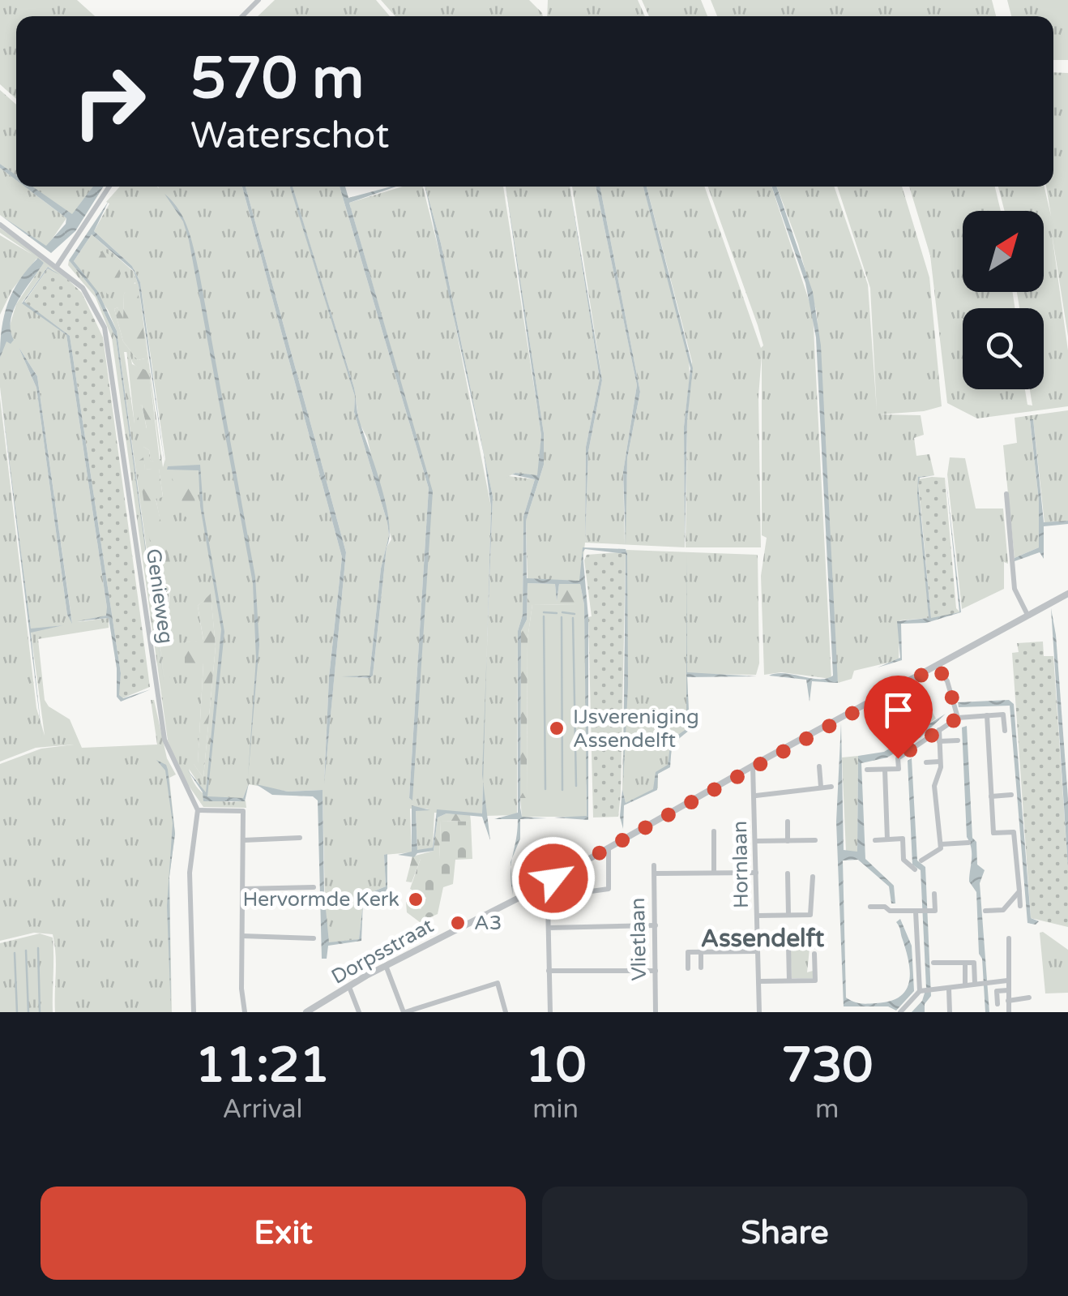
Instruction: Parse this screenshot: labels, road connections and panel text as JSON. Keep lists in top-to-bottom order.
{
  "streets": {
    "street": [
      "Genieweg",
      "Hornlaan",
      "Vlietlaan",
      "Dorpsstraat"
    ]
  },
  "crossings": [
    ["Hornlaan", "Dorpsstraat"]
  ],
  "districts": ["Assendelft"],
  "places": ["IJsvereniging Assendelft", "Hervormde Kerk", "A3"],
  "north": "top right",
  "page": {
    "turn": ["570 m", "Waterschot"],
    "eta": [
      "11:21",
      "Arrival",
      "10",
      "min",
      "730",
      "m"
    ],
    "buttons": ["Exit", "Share"]
  }
}
